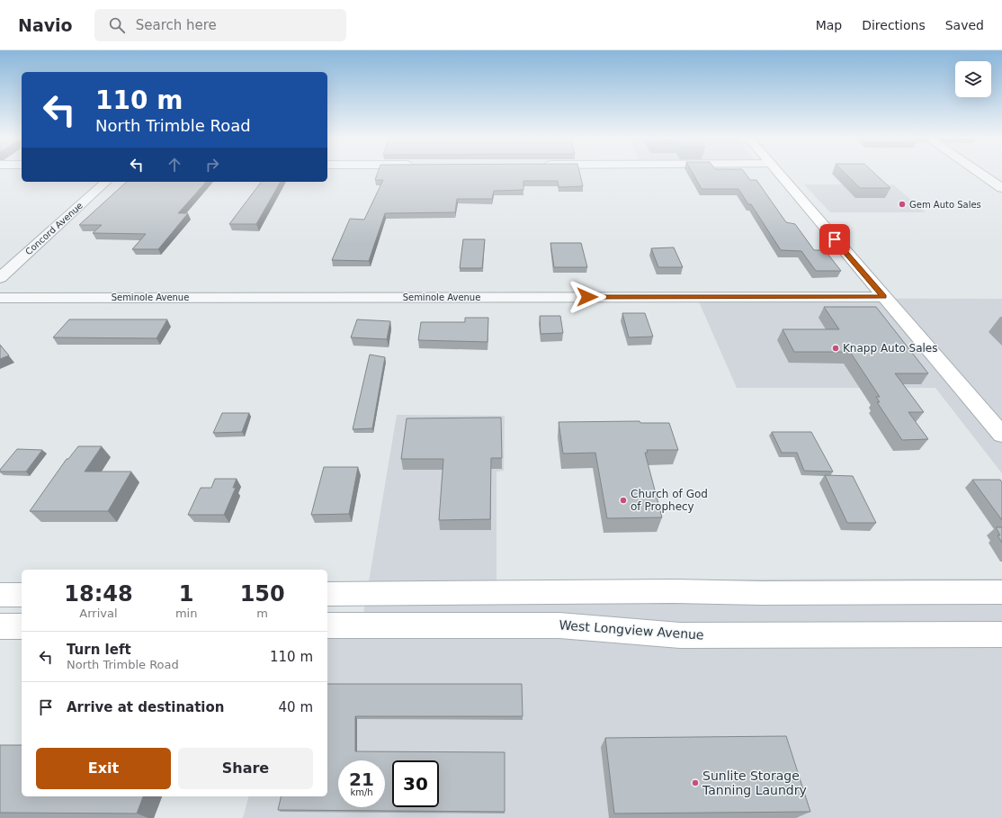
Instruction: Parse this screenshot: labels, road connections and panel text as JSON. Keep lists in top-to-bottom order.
{
  "streets": {
    "street": ["Concord Avenue", "Seminole Avenue", "West Longview Avenue"]
  },
  "places": [
    "Gem Auto Sales",
    "Knapp Auto Sales",
    "Church of God of Prophecy",
    "Sunlite Storage Tanning Laundry"
  ],
  "page": {
    "header": "Navio",
    "search": "Search here",
    "nav": ["Map", "Directions", "Saved"],
    "turn": ["110 m", "North Trimble Road"],
    "eta": [
      "18:48",
      "Arrival",
      "1",
      "min",
      "150",
      "m"
    ],
    "list": [
      {
        "name": "Turn left",
        "note": "North Trimble Road",
        "value": "110 m"
      },
      {
        "name": "Arrive at destination",
        "value": "40 m"
      }
    ],
    "buttons": ["Exit", "Share"],
    "speed": "21 km/h",
    "limit": "30"
  }
}
